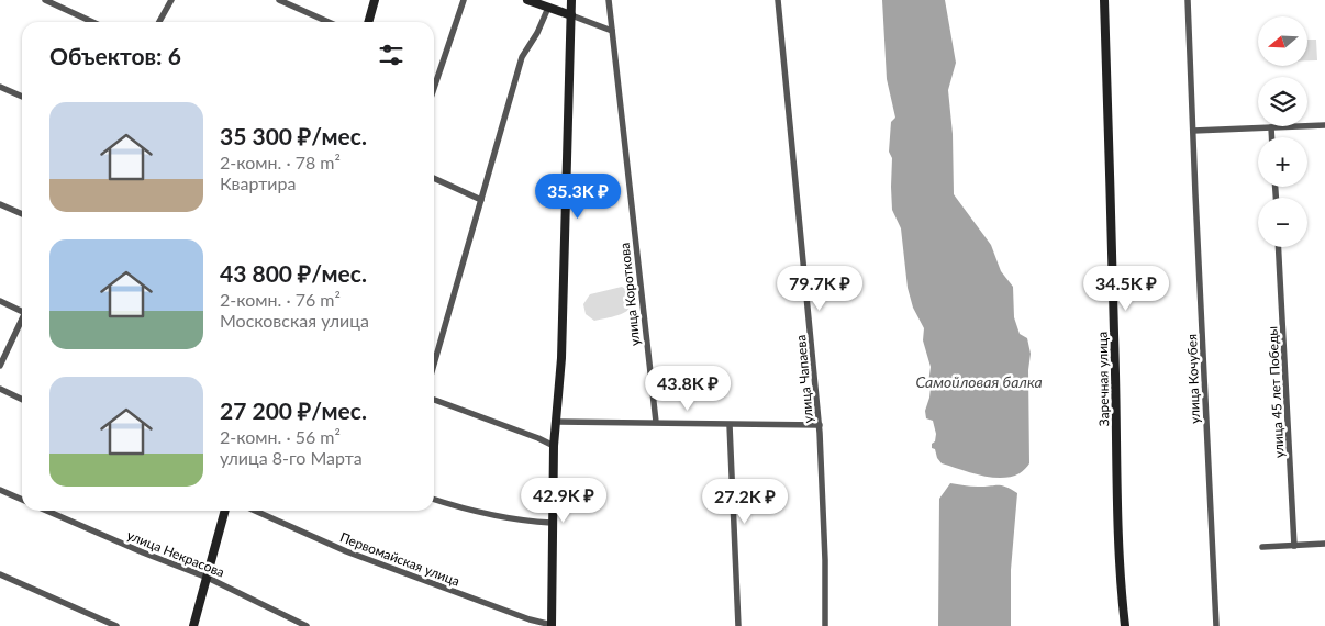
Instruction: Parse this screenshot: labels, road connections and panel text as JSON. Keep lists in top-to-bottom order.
{
  "streets": {
    "street": [
      "улица Короткова",
      "улица Чапаева",
      "Заречная улица",
      "улица Кочубея",
      "улица 45 лет Победы",
      "улица Некрасова",
      "Первомайская улица"
    ]
  },
  "water": ["Самойловая балка"],
  "north": "left",
  "page": {
    "map_buttons": ["+", "−"],
    "heading": "Объектов: 6",
    "list": [
      {
        "name": "35 300 ₽/мес.",
        "note": "2-комн. · 78 m² · Квартира"
      },
      {
        "name": "43 800 ₽/мес.",
        "note": "2-комн. · 76 m² · Московская улица"
      },
      {
        "name": "27 200 ₽/мес.",
        "note": "2-комн. · 56 m² · улица 8-го Марта"
      }
    ],
    "price": [
      "35.3K ₽",
      "79.7K ₽",
      "34.5K ₽",
      "43.8K ₽",
      "42.9K ₽",
      "27.2K ₽"
    ]
  }
}
